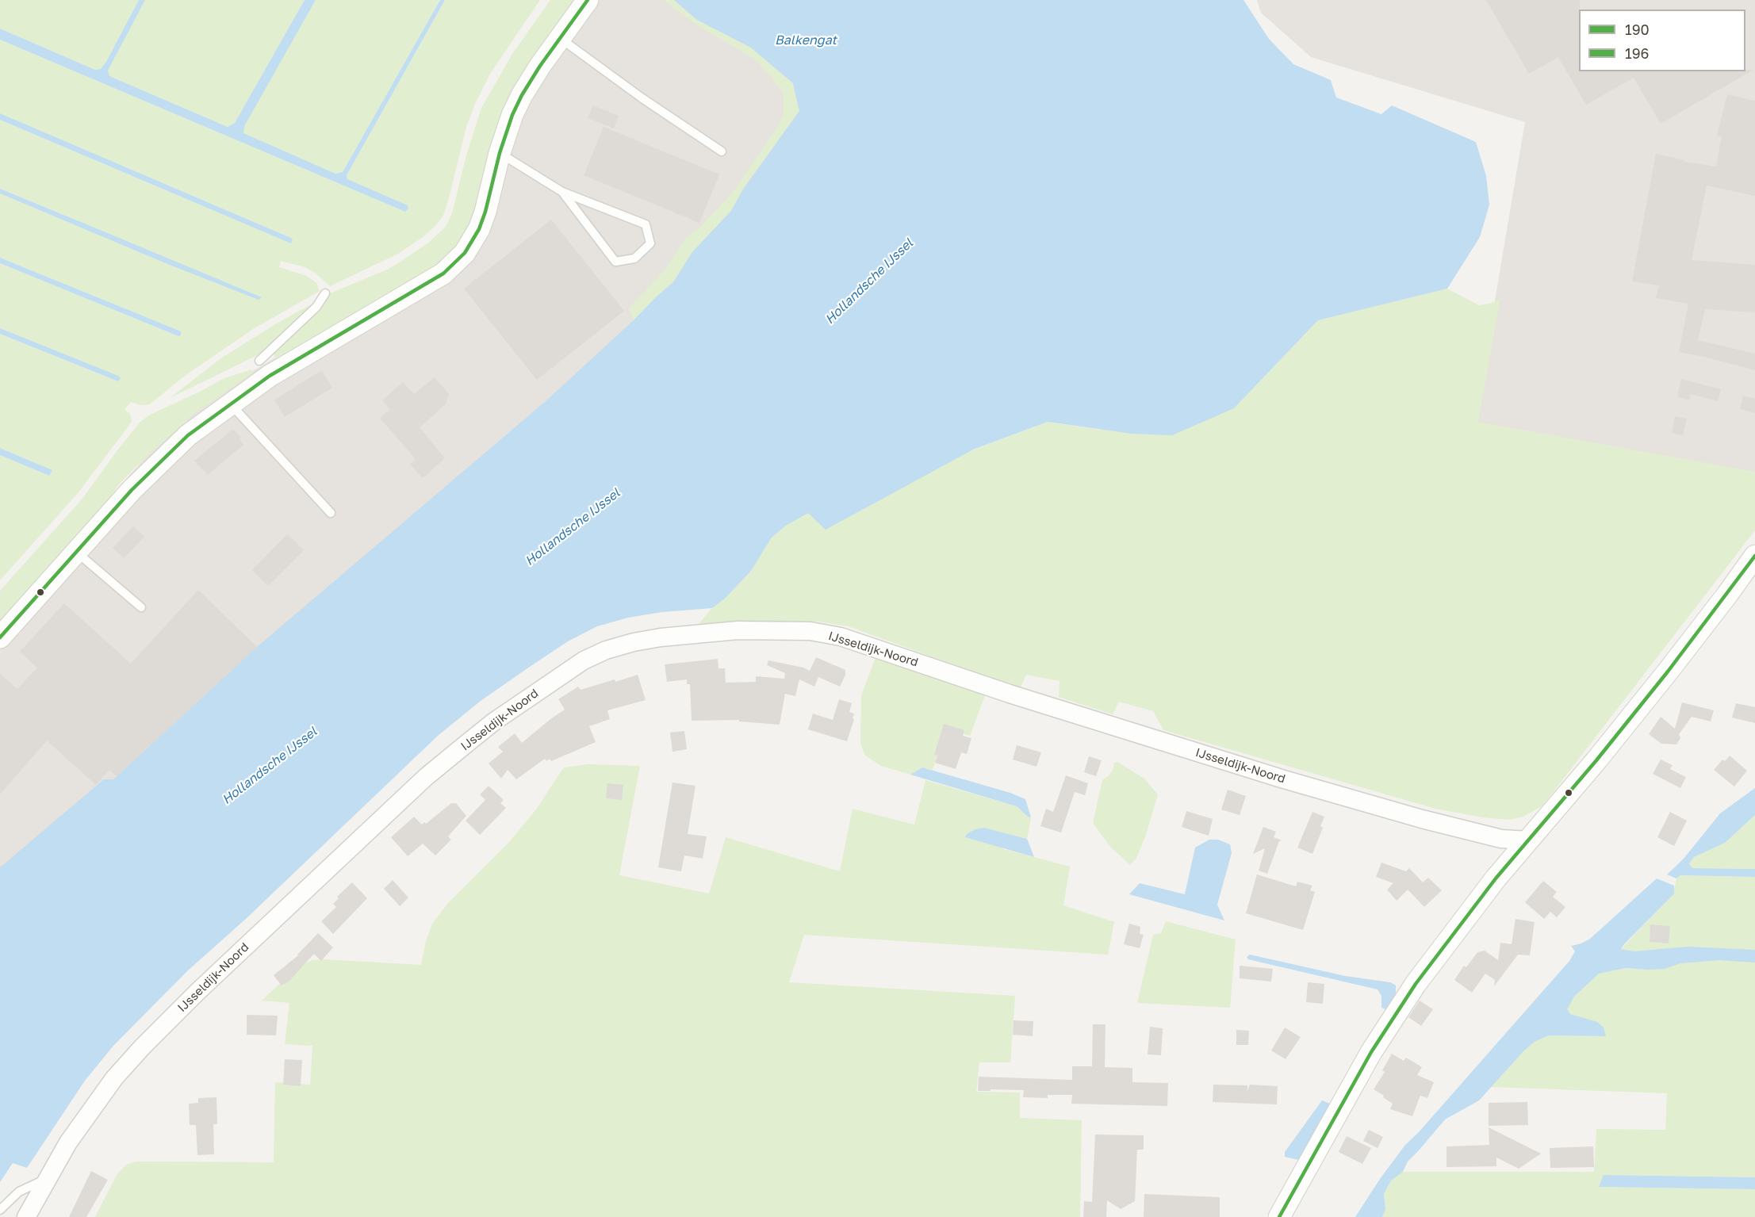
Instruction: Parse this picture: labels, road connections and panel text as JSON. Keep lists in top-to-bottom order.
{
  "streets": {
    "street": ["IJsseldijk-Noord"]
  },
  "water": ["Balkengat", "Hollandsche IJssel"],
  "lines": ["transit line 190", "transit line 196"],
  "legend": ["190", "196"]
}
